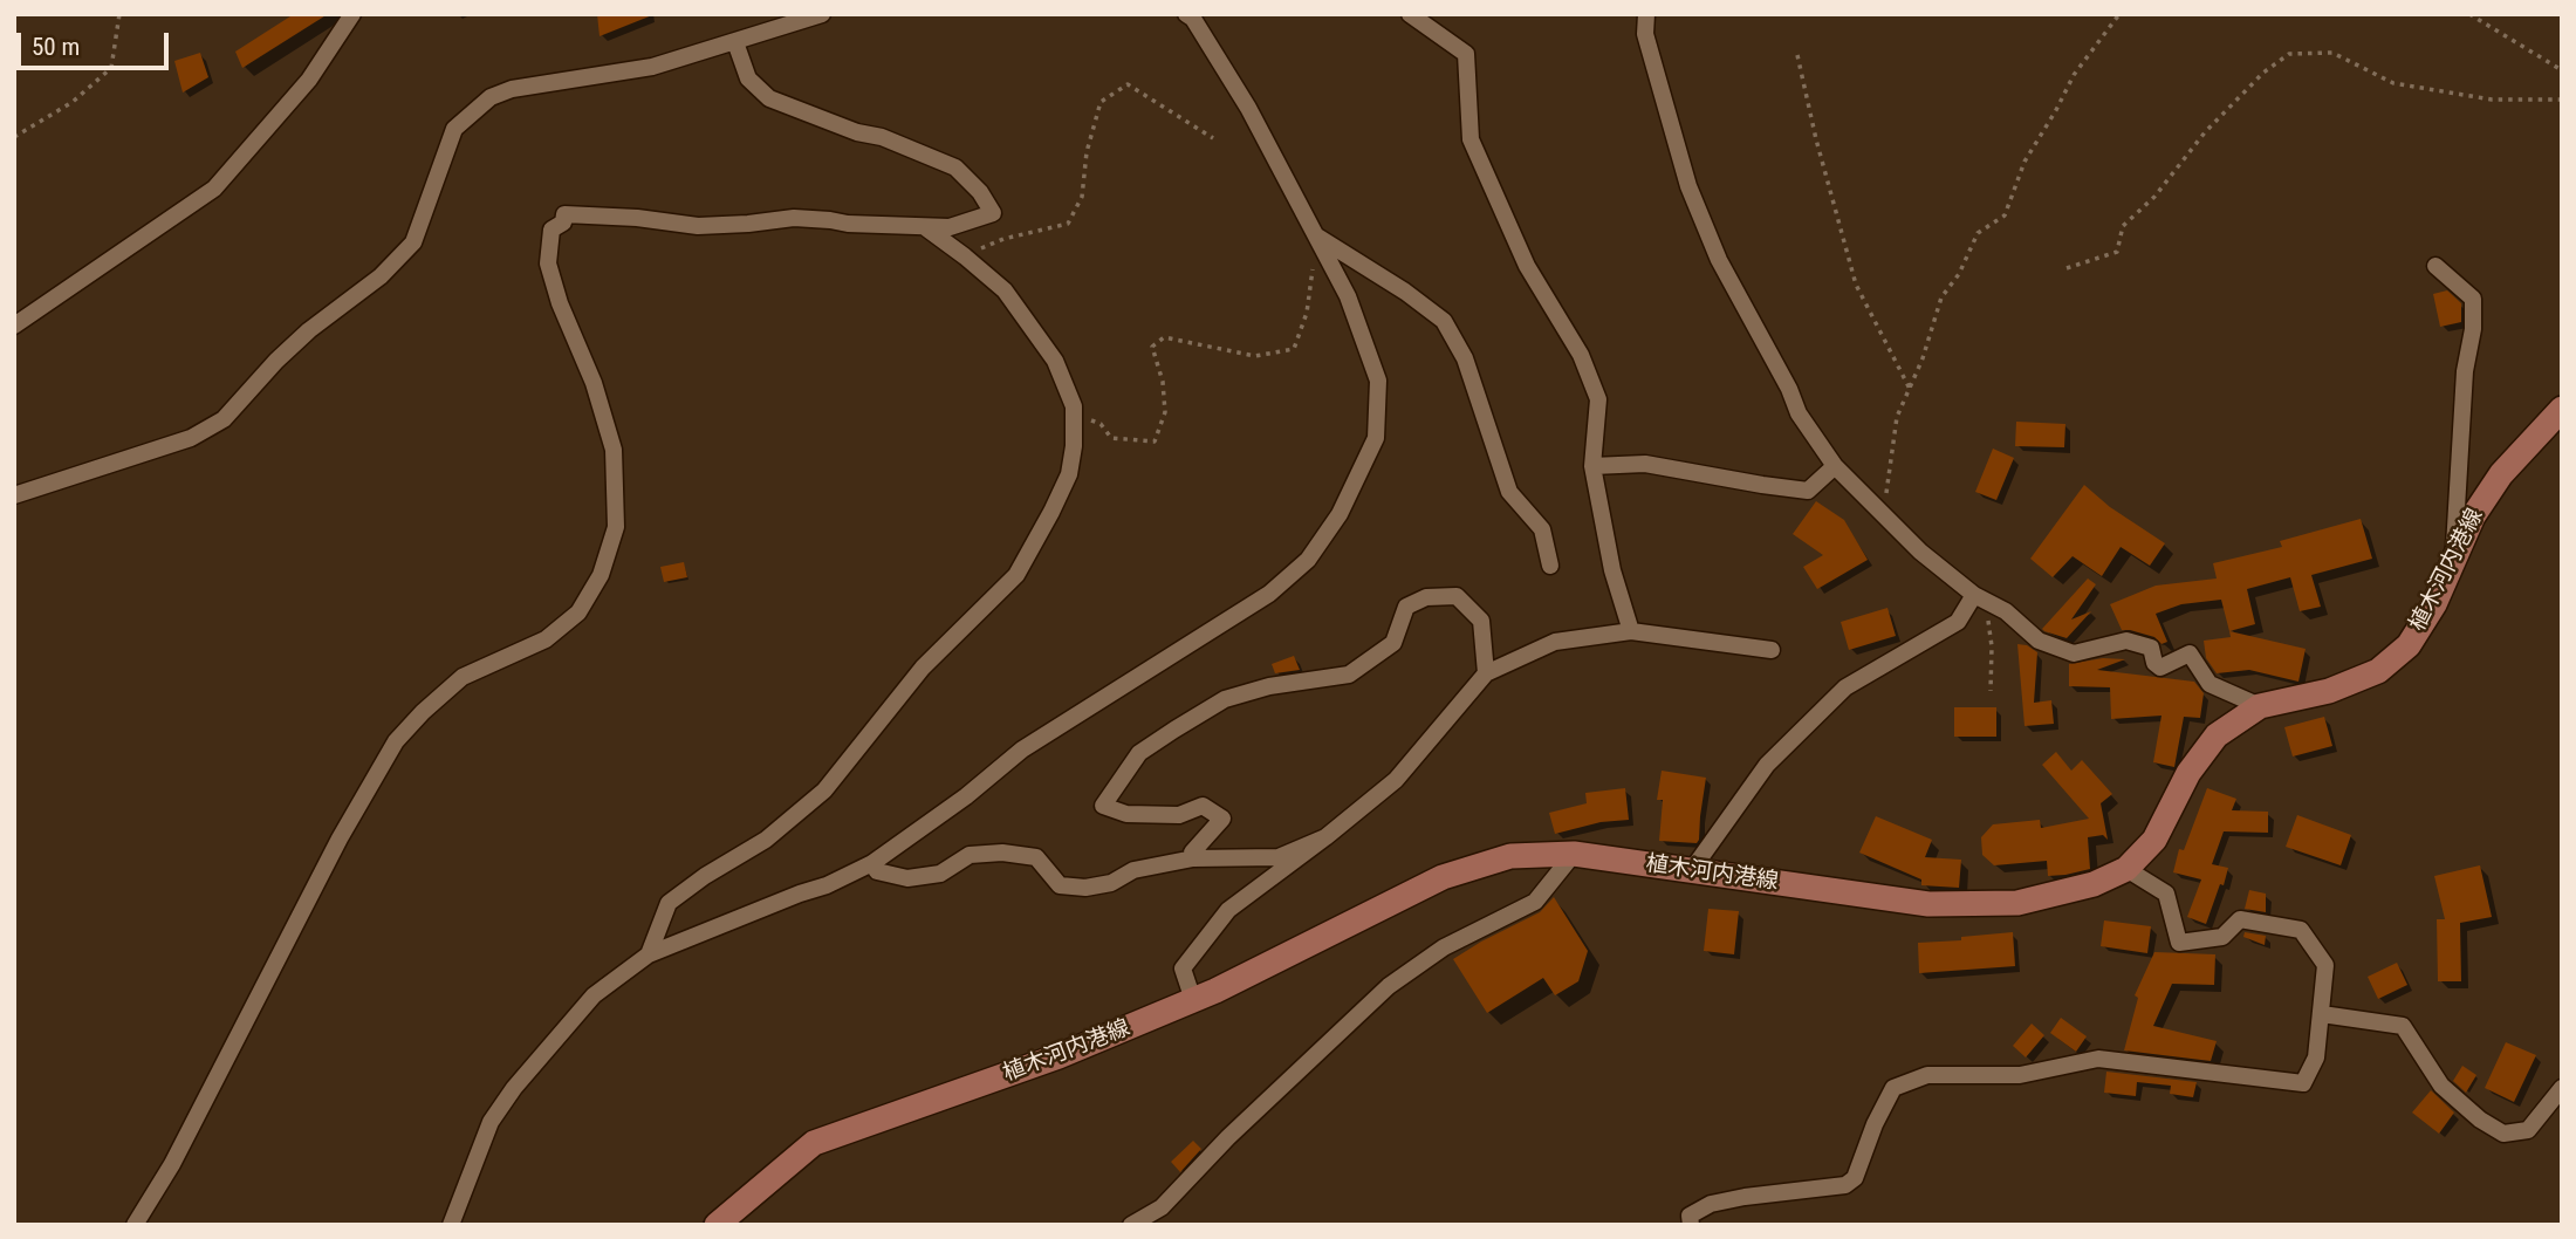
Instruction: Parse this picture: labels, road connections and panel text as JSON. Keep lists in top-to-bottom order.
{
  "streets": {
    "main road": ["植木河内港線"]
  },
  "scale_bar": "50 m"
}
